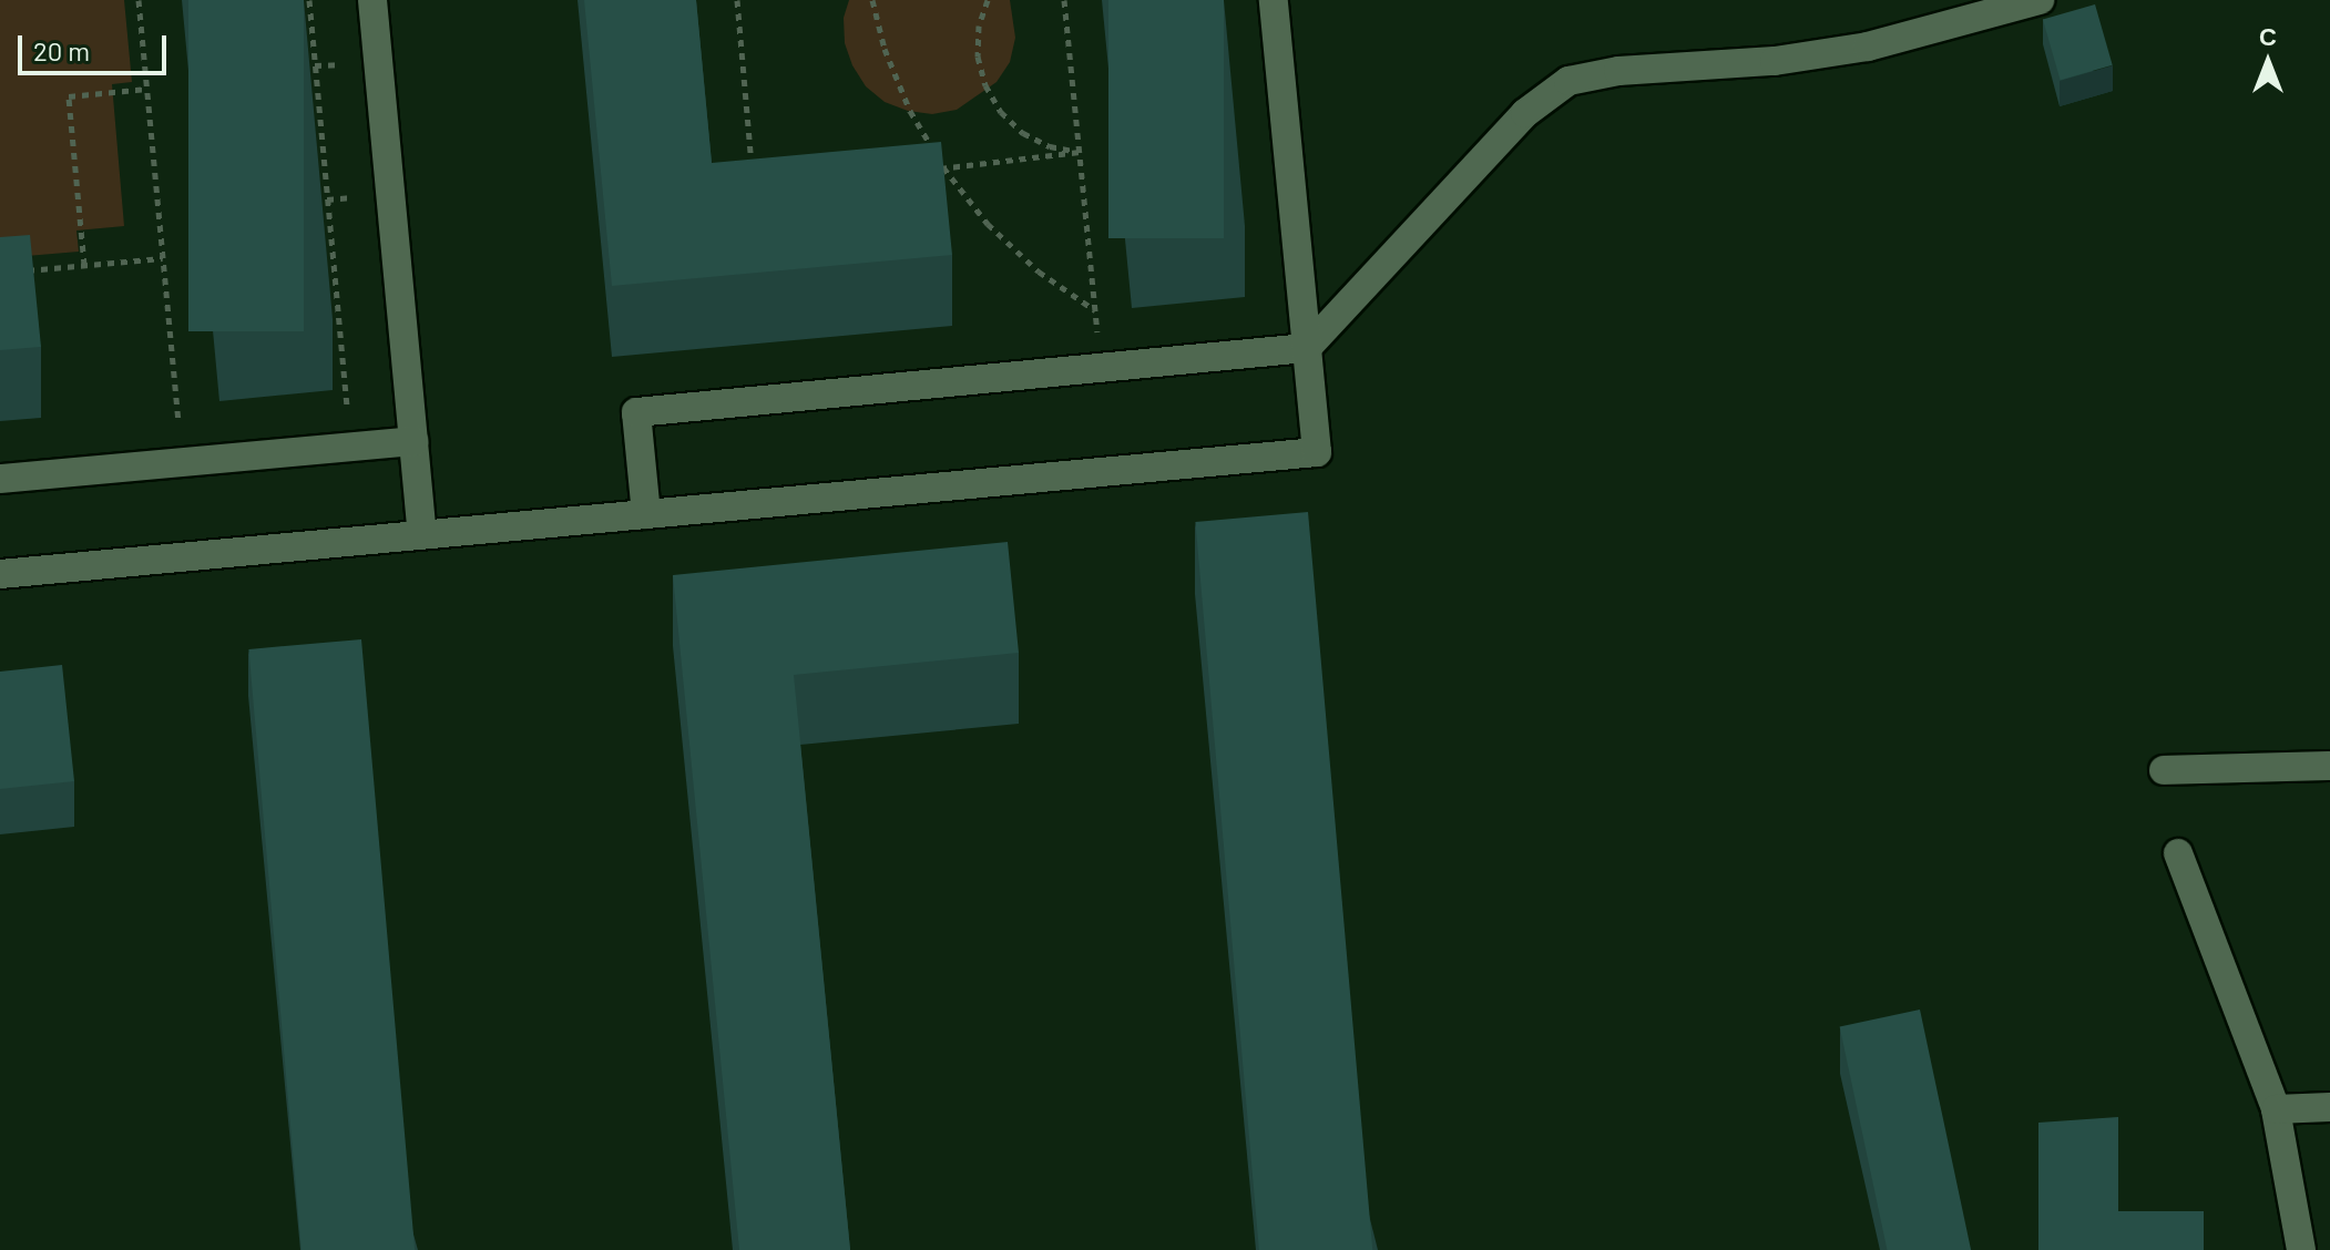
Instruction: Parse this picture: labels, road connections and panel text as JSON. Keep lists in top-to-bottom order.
{
  "scale_bar": "20 m",
  "north": "top"
}
